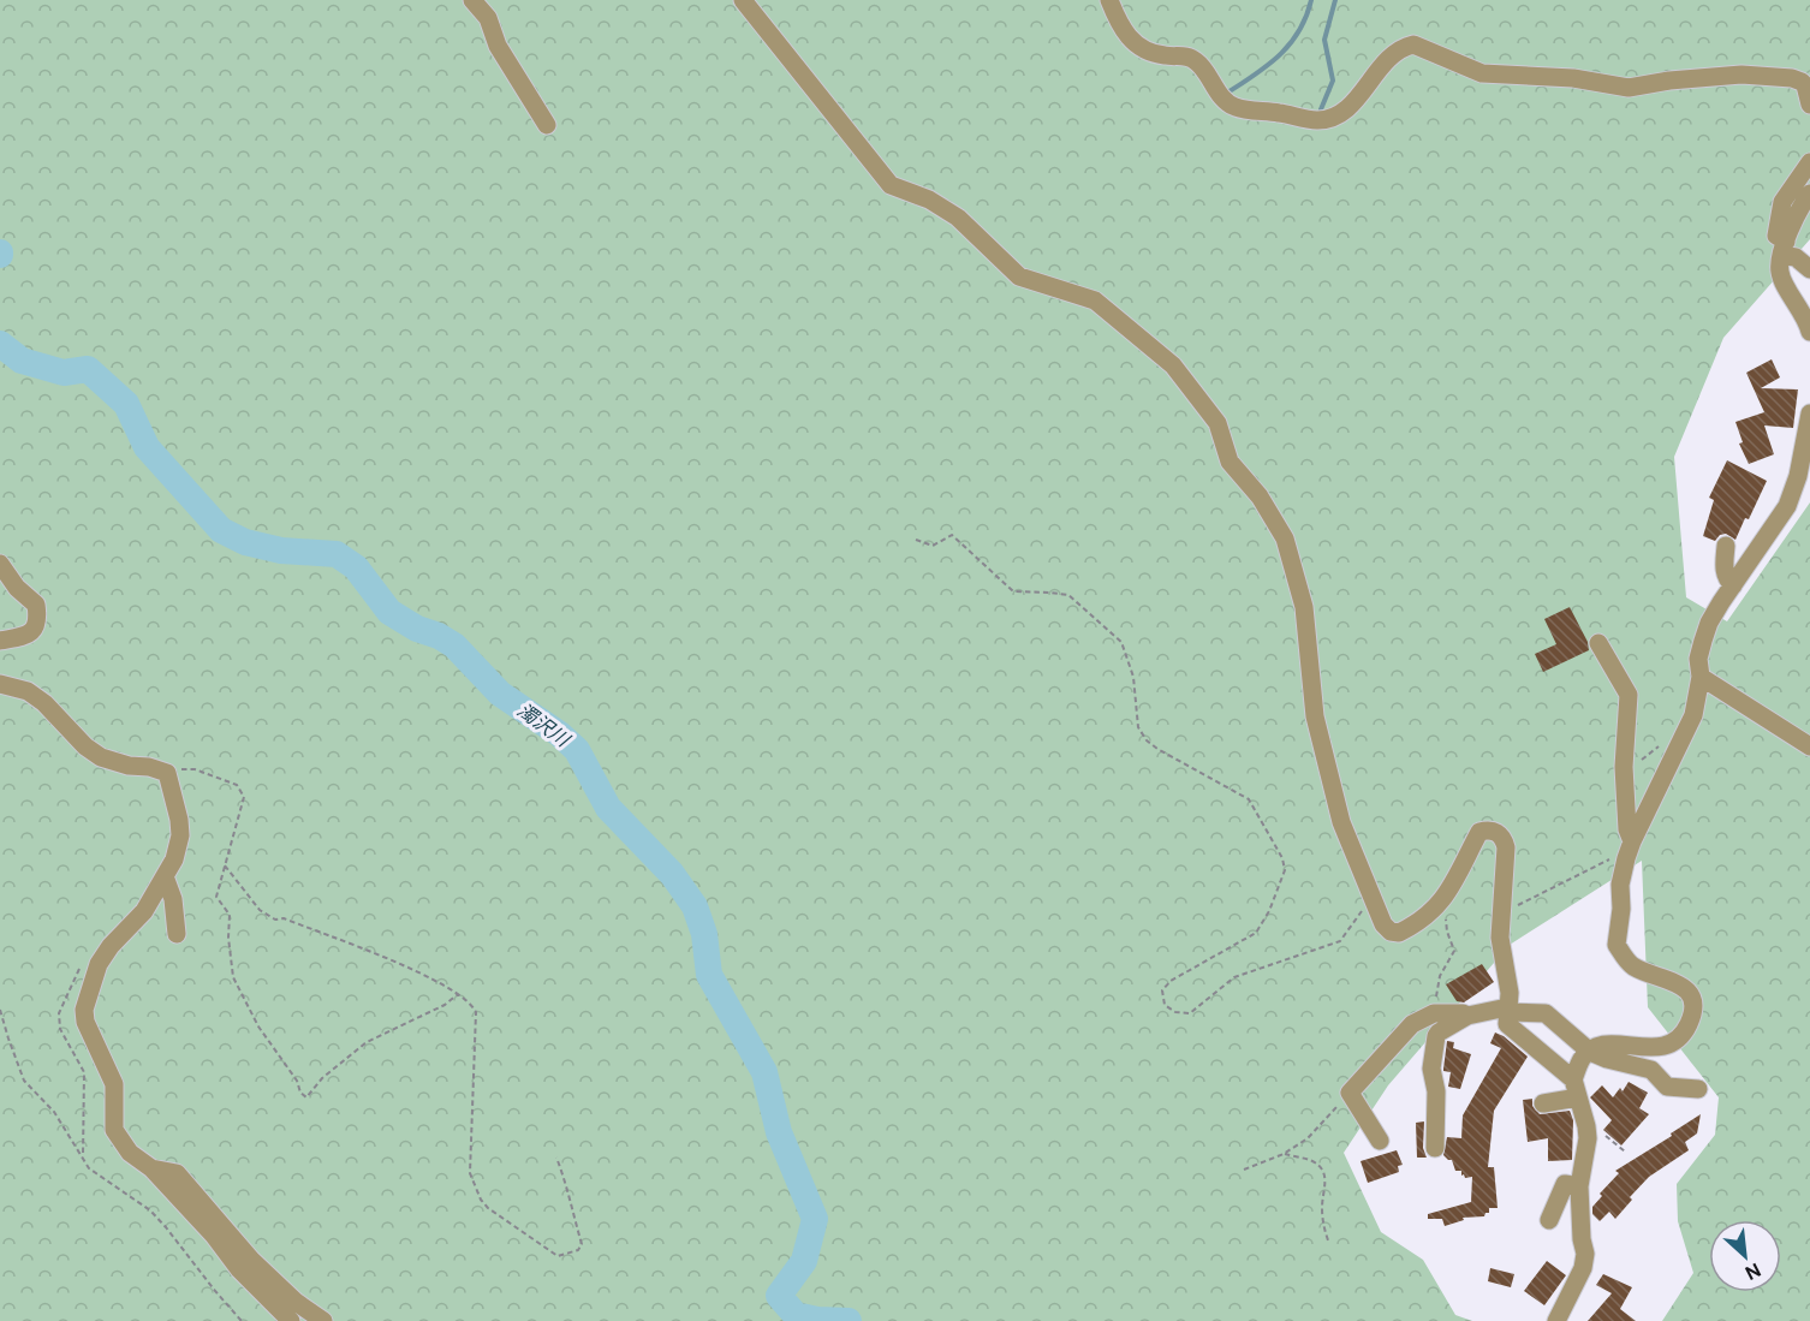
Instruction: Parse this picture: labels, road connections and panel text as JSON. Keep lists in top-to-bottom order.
{
  "water": ["濁沢川"],
  "north": "bottom right"
}
